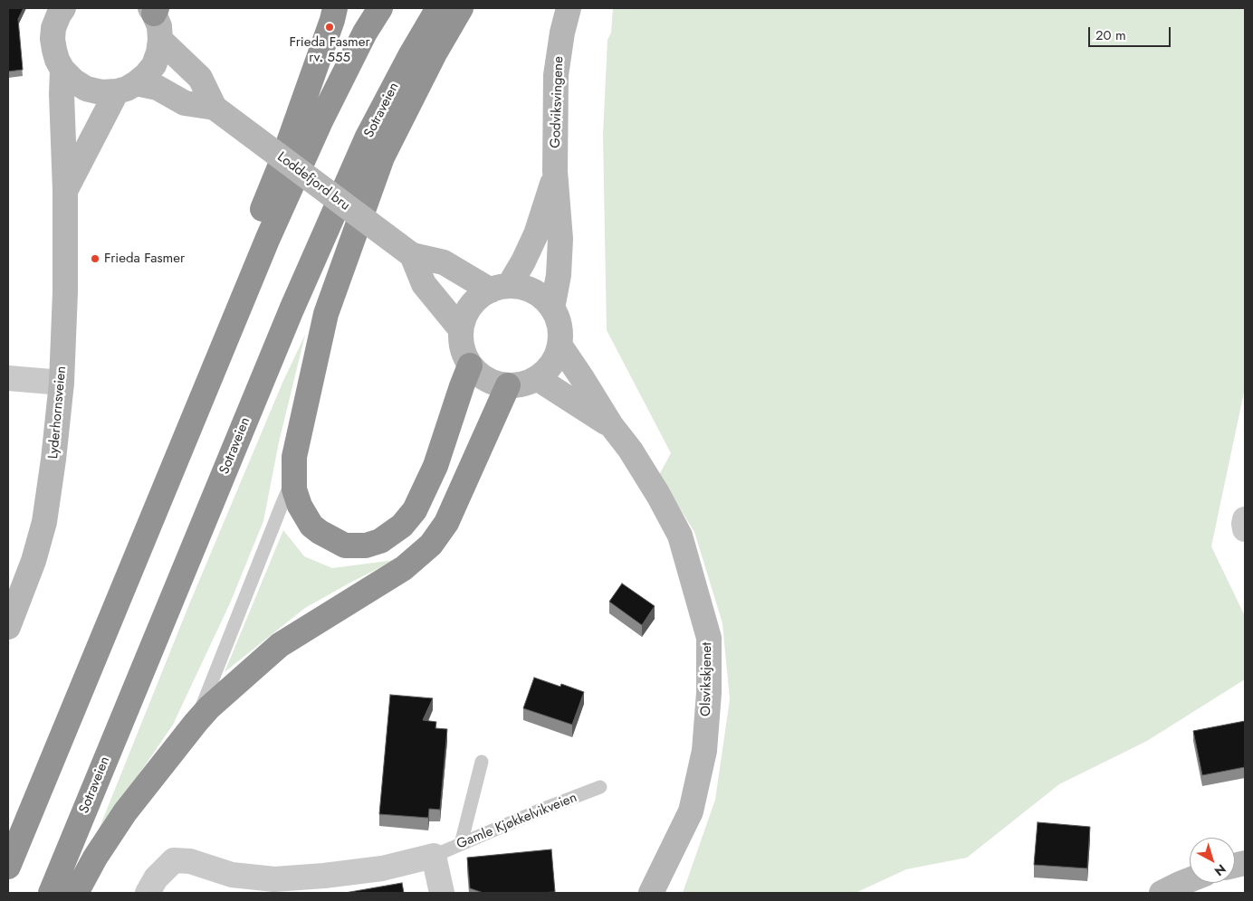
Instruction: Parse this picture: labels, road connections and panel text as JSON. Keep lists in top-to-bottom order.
{
  "streets": {
    "highway": ["Sotraveien"],
    "main road": [
      "Godviksvingene",
      "Loddefjord bru",
      "Lyderhornsveien",
      "Olsvikskjenet"
    ],
    "street": ["Gamle Kjøkkelvikveien"]
  },
  "crossings": [
    ["Godviksvingene", "Olsvikskjenet"]
  ],
  "places": ["Frieda Fasmer rv. 555", "Frieda Fasmer"],
  "scale_bar": "20 m",
  "north": "bottom right"
}
